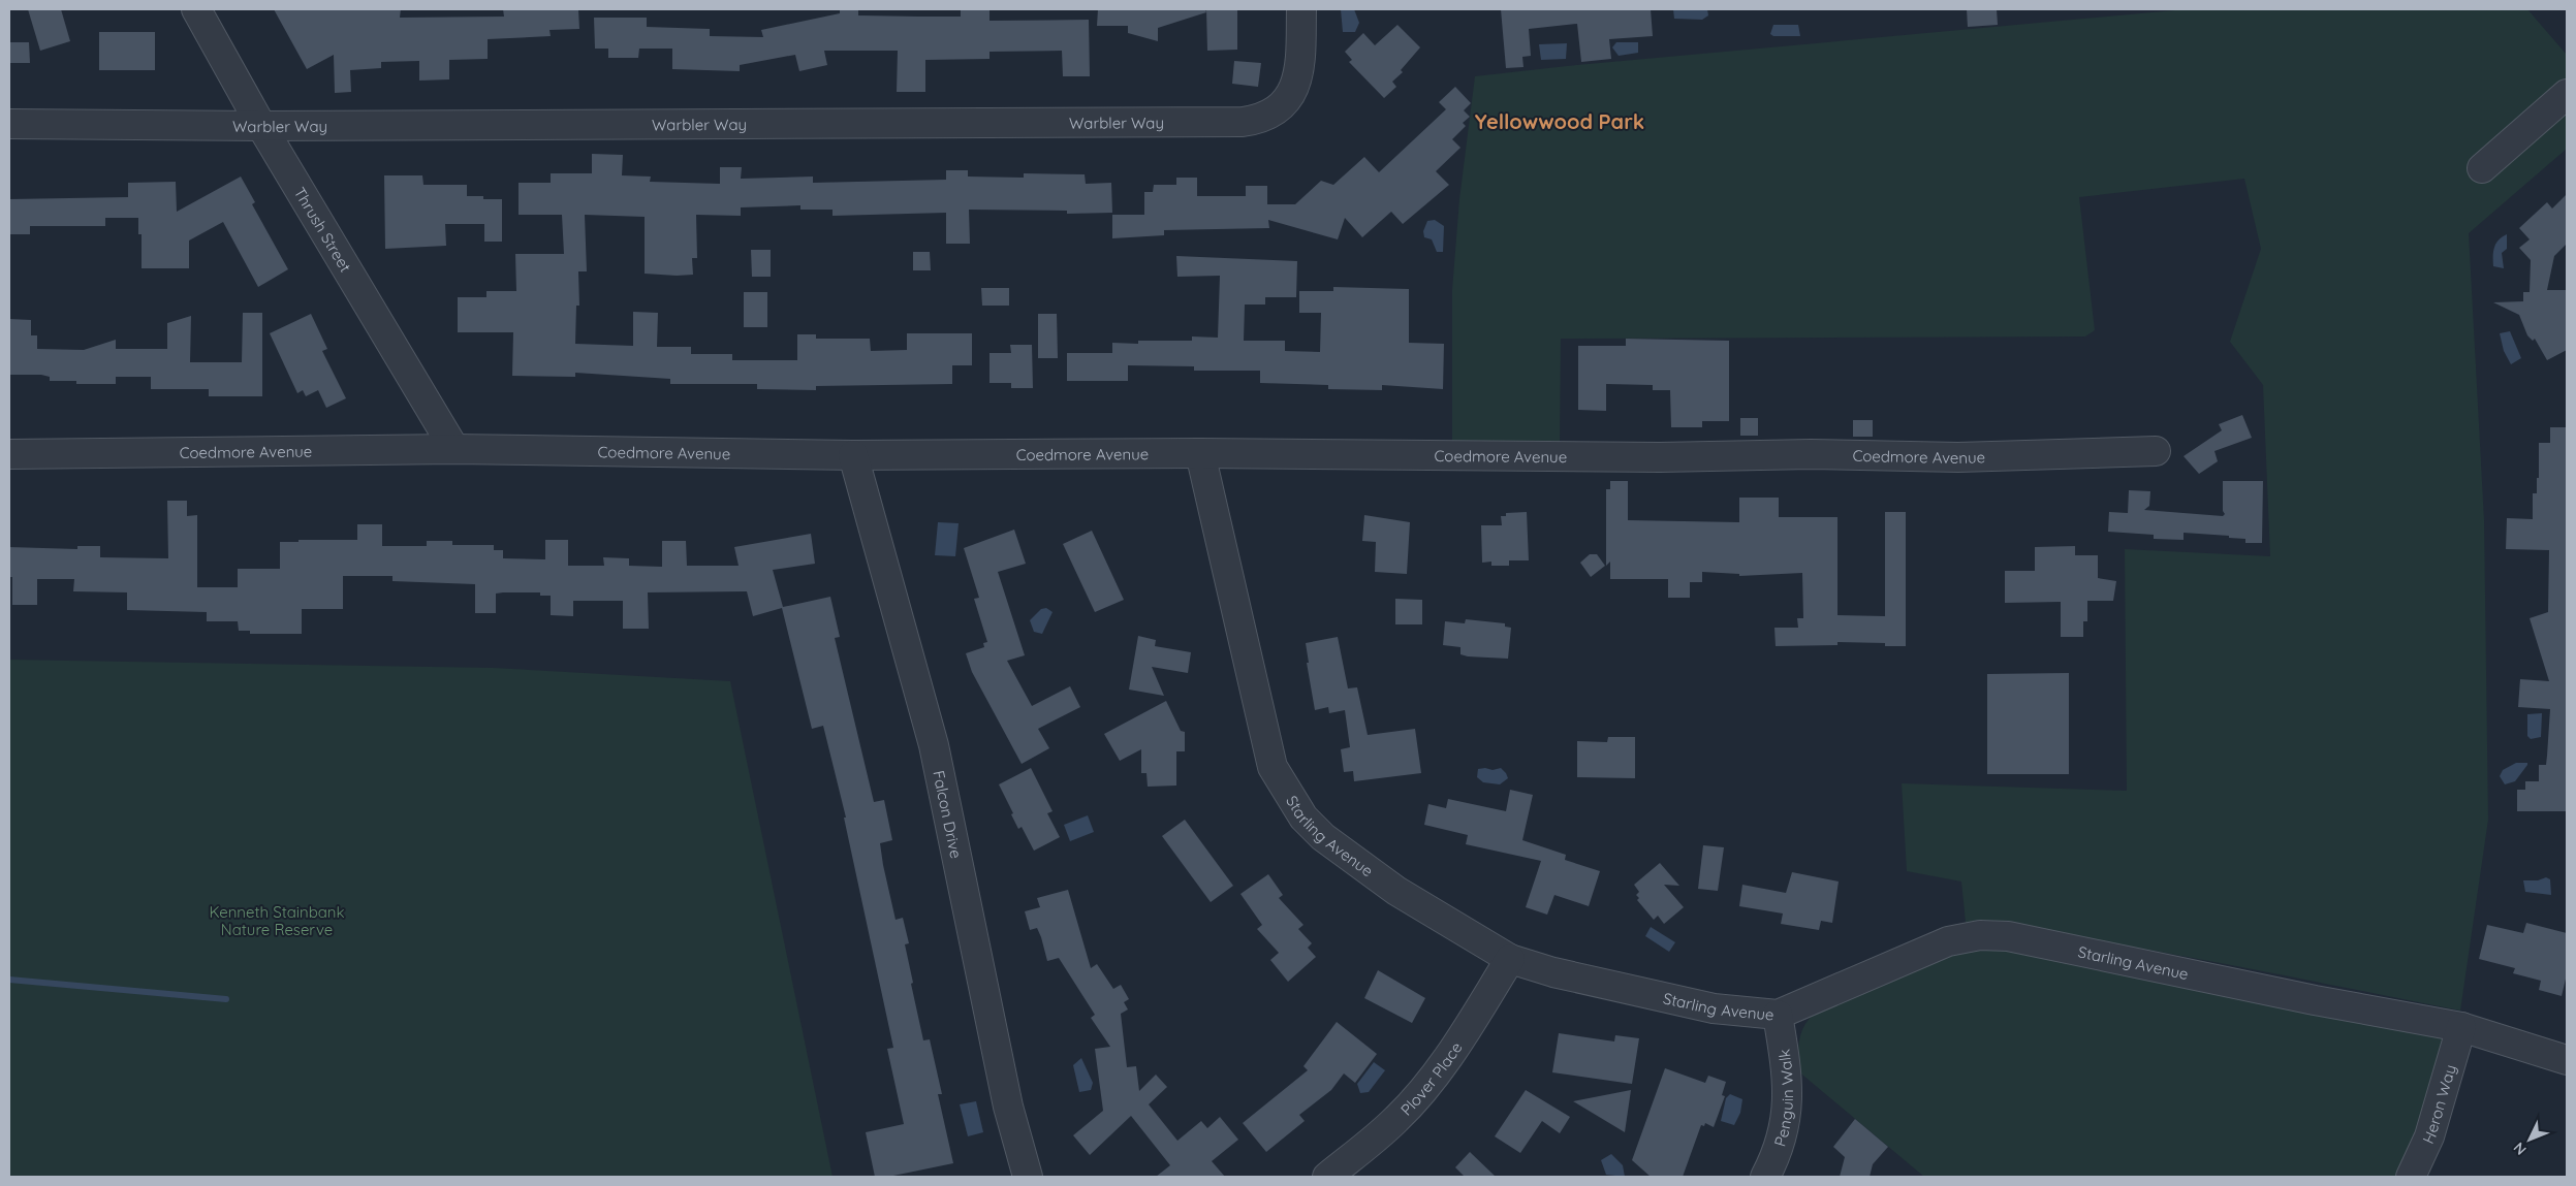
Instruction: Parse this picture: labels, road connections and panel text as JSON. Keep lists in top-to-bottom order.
{
  "streets": {
    "street": [
      "Warbler Way",
      "Thrush Street",
      "Coedmore Avenue",
      "Falcon Drive",
      "Starling Avenue",
      "Plover Place",
      "Penguin Walk",
      "Heron Way"
    ]
  },
  "crossings": [
    ["Warbler Way", "Thrush Street"],
    ["Thrush Street", "Coedmore Avenue"],
    ["Coedmore Avenue", "Falcon Drive"],
    ["Coedmore Avenue", "Starling Avenue"],
    ["Starling Avenue", "Plover Place"],
    ["Starling Avenue", "Penguin Walk"],
    ["Starling Avenue", "Heron Way"]
  ],
  "districts": ["Yellowwood Park"],
  "parks": ["Kenneth Stainbank Nature Reserve"],
  "north": "bottom left"
}
